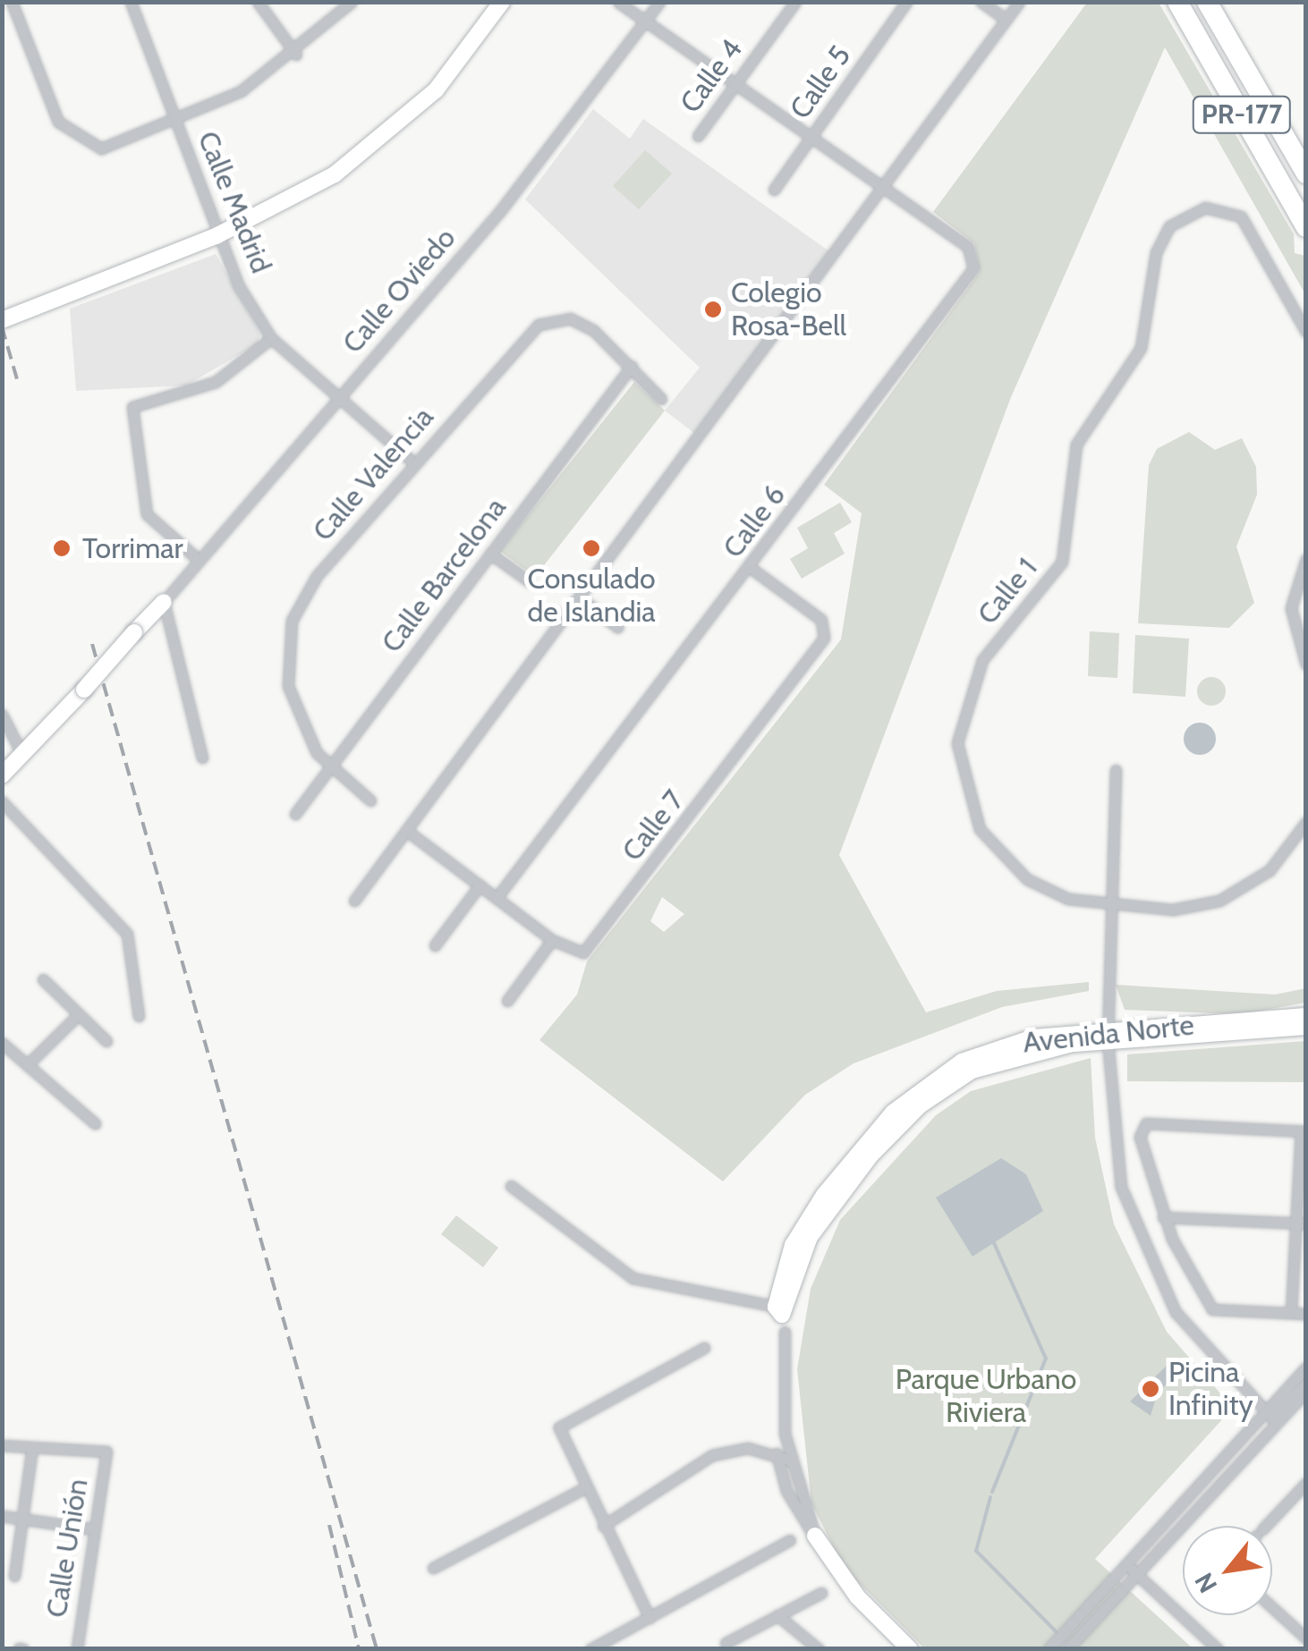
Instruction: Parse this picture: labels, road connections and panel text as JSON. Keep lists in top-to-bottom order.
{
  "streets": {
    "highway": ["PR-177"],
    "street": [
      "Calle 4",
      "Calle 5",
      "Calle Madrid",
      "Calle Oviedo",
      "Calle Valencia",
      "Calle 6",
      "Calle Barcelona",
      "Calle 1",
      "Calle 7",
      "Avenida Norte",
      "Calle Unión"
    ]
  },
  "crossings": [
    ["Calle Madrid", "Calle Oviedo"],
    ["Calle Madrid", "Calle Valencia"],
    ["Calle Valencia", "Calle Barcelona"],
    ["Calle 6", "Calle 7"]
  ],
  "parks": ["Parque Urbano Riviera"],
  "places": [
    "Colegio Rosa-Bell",
    "Torrimar",
    "Consulado de Islandia",
    "Picina Infinity"
  ],
  "north": "bottom left"
}
